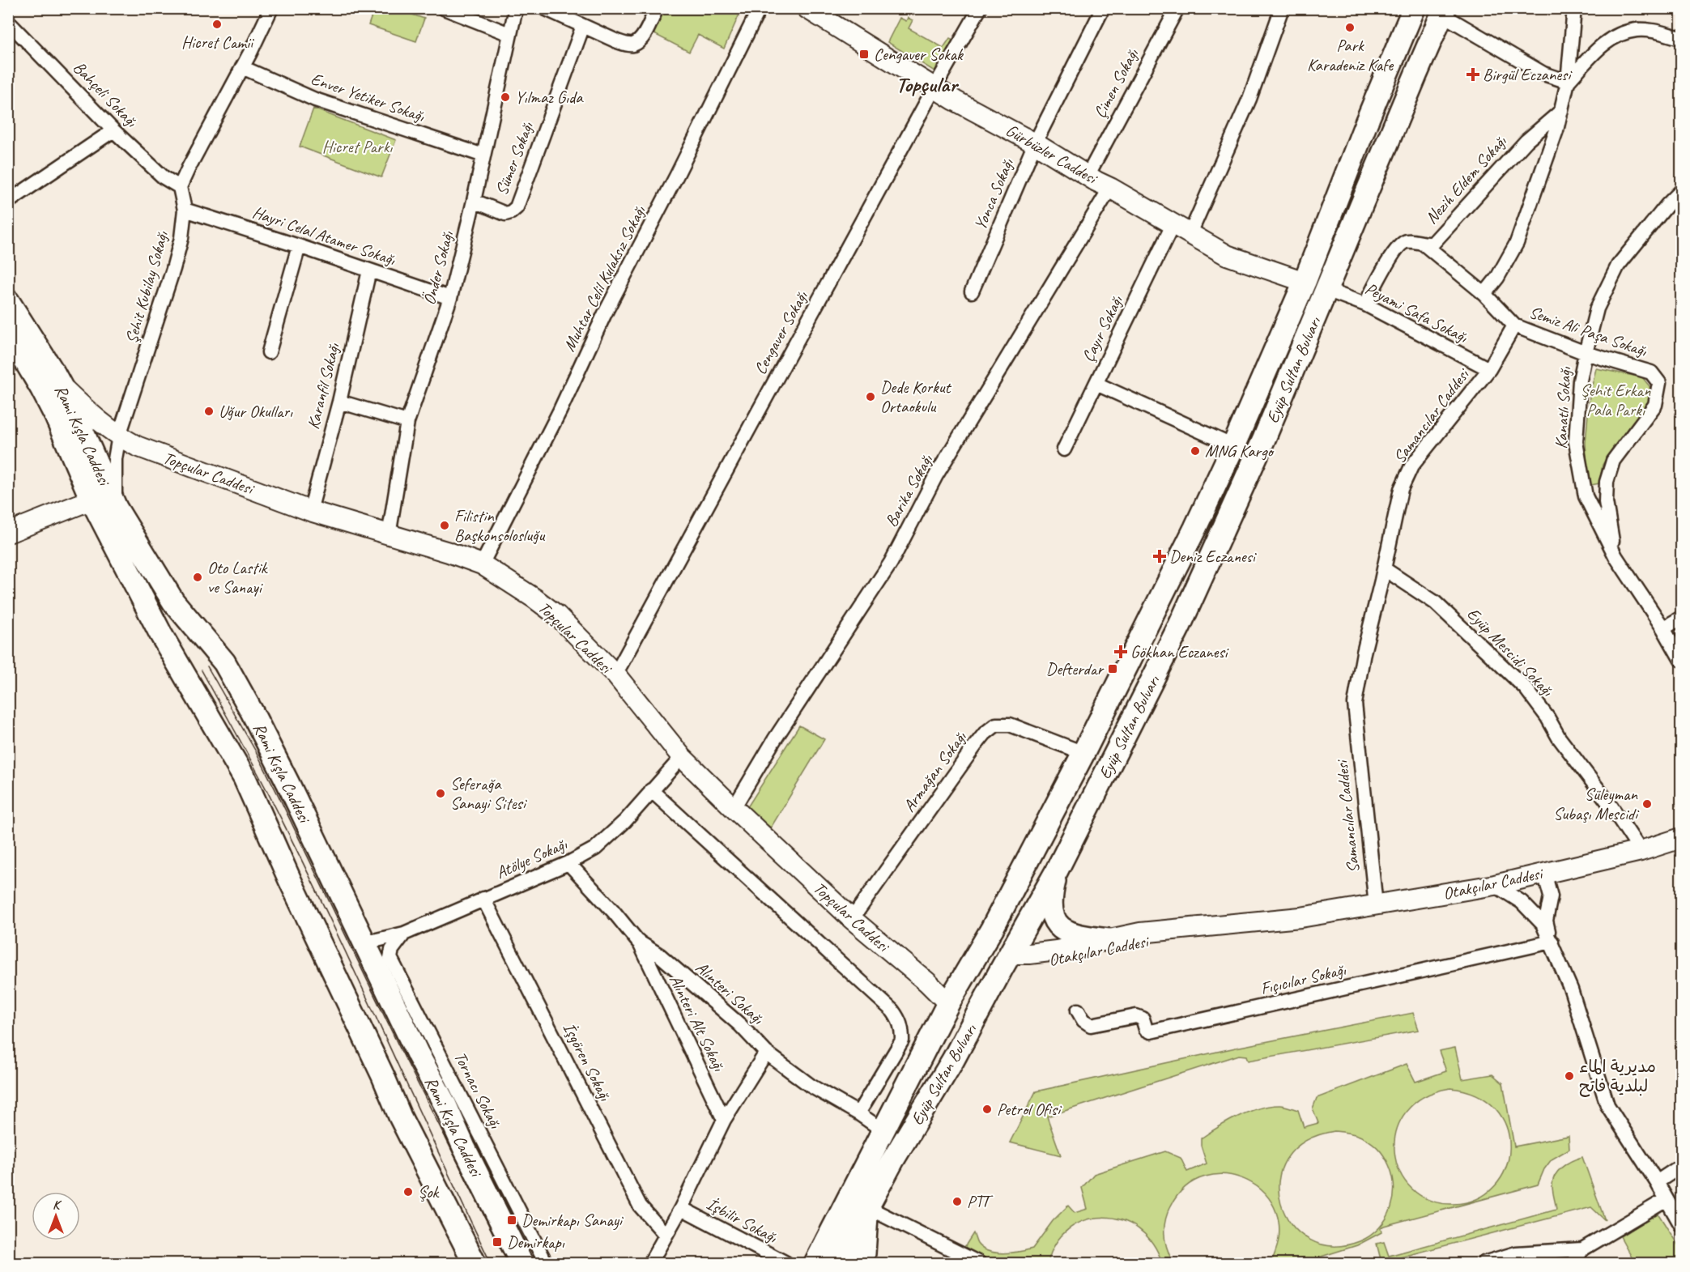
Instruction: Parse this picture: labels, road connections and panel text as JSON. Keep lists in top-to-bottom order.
{
  "streets": {
    "main road": ["Eyüp Sultan Bulvarı", "Rami Kışla Caddesi"],
    "street": [
      "Çimen Sokağı",
      "Bahçeli Sokağı",
      "Enver Yetiker Sokağı",
      "Gürbüzler Caddesi",
      "Sümer Sokağı",
      "Nezih Eldem Sokağı",
      "Yonca Sokağı",
      "Hayri Celal Atamer Sokağı",
      "Önder Sokağı",
      "Muhtar Celil Kulaksız Sokağı",
      "Şehit Kubilay Sokağı",
      "Peyami Safa Sokağı",
      "Çayır Sokağı",
      "Semiz Ali Paşa Sokağı",
      "Cengaver Sokağı",
      "Karanfil Sokağı",
      "Kanatlı Sokağı",
      "Samancılar Caddesi",
      "Topçular Caddesi",
      "Barika Sokağı",
      "Eyüp Mescidi Sokağı",
      "Armağan Sokağı",
      "Atölye Sokağı",
      "Otakçılar Caddesi",
      "Fıçıcılar Sokağı",
      "Alınteri Sokağı",
      "Alınteri Alt Sokağı",
      "İşgören Sokağı",
      "Tornacı Sokağı",
      "İşbilir Sokağı"
    ]
  },
  "crossings": [
    ["Çimen Sokağı", "Gürbüzler Caddesi"],
    ["Bahçeli Sokağı", "Şehit Kubilay Sokağı"],
    ["Enver Yetiker Sokağı", "Önder Sokağı"],
    ["Gürbüzler Caddesi", "Yonca Sokağı"],
    ["Gürbüzler Caddesi", "Çayır Sokağı"],
    ["Gürbüzler Caddesi", "Cengaver Sokağı"],
    ["Gürbüzler Caddesi", "Eyüp Sultan Bulvarı"],
    ["Gürbüzler Caddesi", "Barika Sokağı"],
    ["Sümer Sokağı", "Önder Sokağı"],
    ["Nezih Eldem Sokağı", "Peyami Safa Sokağı"],
    ["Hayri Celal Atamer Sokağı", "Önder Sokağı"],
    ["Hayri Celal Atamer Sokağı", "Şehit Kubilay Sokağı"],
    ["Hayri Celal Atamer Sokağı", "Karanfil Sokağı"],
    ["Önder Sokağı", "Topçular Caddesi"],
    ["Muhtar Celil Kulaksız Sokağı", "Topçular Caddesi"],
    ["Şehit Kubilay Sokağı", "Rami Kışla Caddesi"],
    ["Şehit Kubilay Sokağı", "Topçular Caddesi"],
    ["Peyami Safa Sokağı", "Eyüp Sultan Bulvarı"],
    ["Peyami Safa Sokağı", "Samancılar Caddesi"],
    ["Semiz Ali Paşa Sokağı", "Kanatlı Sokağı"],
    ["Semiz Ali Paşa Sokağı", "Samancılar Caddesi"],
    ["Cengaver Sokağı", "Topçular Caddesi"],
    ["Eyüp Sultan Bulvarı", "Topçular Caddesi"],
    ["Eyüp Sultan Bulvarı", "Armağan Sokağı"],
    ["Eyüp Sultan Bulvarı", "Otakçılar Caddesi"],
    ["Eyüp Sultan Bulvarı", "Alınteri Sokağı"],
    ["Karanfil Sokağı", "Topçular Caddesi"],
    ["Samancılar Caddesi", "Eyüp Mescidi Sokağı"],
    ["Samancılar Caddesi", "Otakçılar Caddesi"],
    ["Rami Kışla Caddesi", "Topçular Caddesi"],
    ["Rami Kışla Caddesi", "Atölye Sokağı"],
    ["Topçular Caddesi", "Barika Sokağı"],
    ["Topçular Caddesi", "Armağan Sokağı"],
    ["Topçular Caddesi", "Atölye Sokağı"],
    ["Eyüp Mescidi Sokağı", "Otakçılar Caddesi"],
    ["Atölye Sokağı", "Alınteri Sokağı"],
    ["Atölye Sokağı", "İşgören Sokağı"],
    ["Atölye Sokağı", "Tornacı Sokağı"],
    ["Alınteri Sokağı", "Alınteri Alt Sokağı"]
  ],
  "districts": ["Topçular"],
  "parks": ["Hicret Parkı", "Şehit Erkan Pala Parkı"],
  "places": {
    "other": [
      "Hicret Camii",
      "Park Karadeniz Kafe",
      "Yılmaz Gıda",
      "Dede Korkut Ortaokulu",
      "Uğur Okulları",
      "MNG Kargo",
      "Filistin Başkonsolosluğu",
      "Oto Lastik ve Sanayi",
      "Seferağa Sanayi Sitesi",
      "Süleyman Subaşı Mescidi",
      "مديرية الماء لبلدية فاتح",
      "Petrol Ofisi",
      "Şok",
      "PTT"
    ],
    "transit": [
      "Cengaver Sokak",
      "Defterdar",
      "Demirkapı Sanayi",
      "Demirkapı"
    ],
    "health": ["Birgül Eczanesi", "Deniz Eczanesi", "Gökhan Eczanesi"]
  },
  "north": "top"
}
